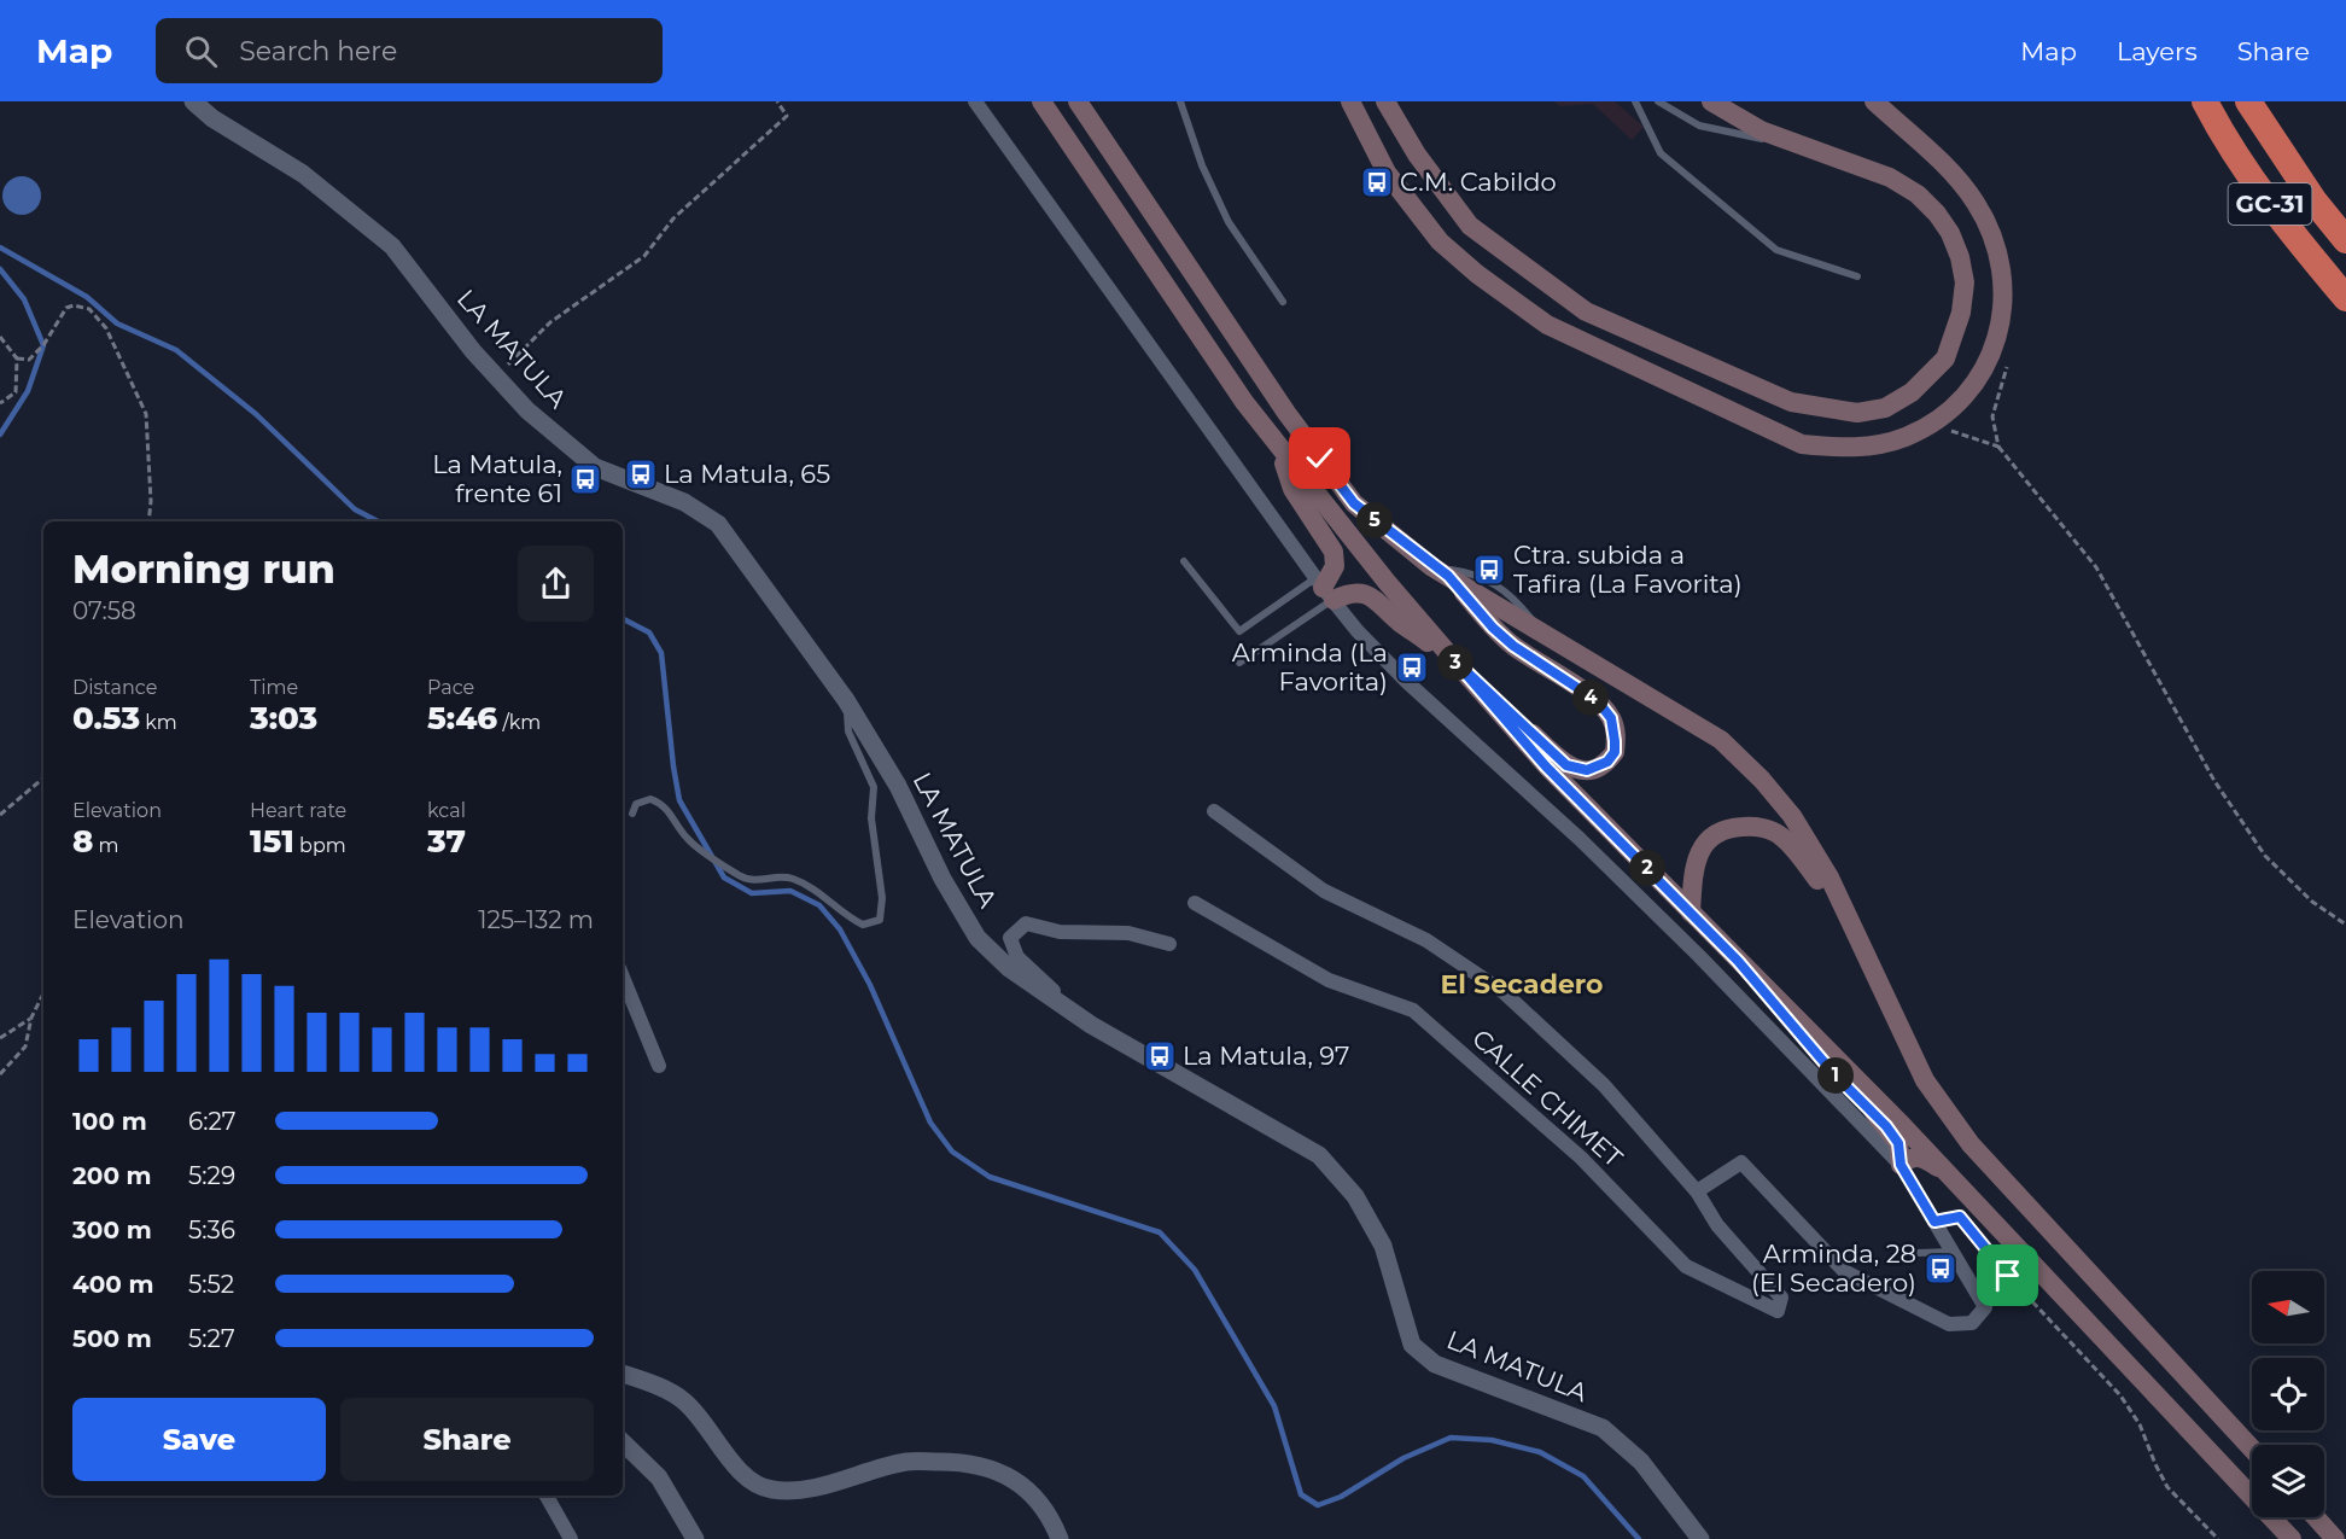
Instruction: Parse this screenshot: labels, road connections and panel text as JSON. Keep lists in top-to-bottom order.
{
  "streets": {
    "highway": ["GC-31"],
    "street": ["LA MATULA", "CALLE CHIMET"]
  },
  "districts": ["El Secadero"],
  "places": {
    "bus stop": [
      "C.M. Cabildo",
      "La Matula, 65",
      "La Matula, frente 61",
      "Ctra. subida a Tafira (La Favorita)",
      "Arminda (La Favorita)",
      "La Matula, 97",
      "Arminda, 28 (El Secadero)"
    ]
  },
  "north": "left",
  "page": {
    "header": "Map",
    "search": "Search here",
    "nav": ["Map", "Layers", "Share"],
    "pins": [
      "5",
      "3",
      "4",
      "2",
      "1"
    ],
    "heading": ["Morning run", "07:58"],
    "stats": [
      ["Distance", "0.53 km"],
      ["Time", "3:03"],
      ["Pace", "5:46 /km"],
      ["Elevation", "8 m"],
      ["Heart rate", "151 bpm"],
      ["kcal", "37"]
    ],
    "chart": ["Elevation", "125–132 m"],
    "list": [
      {
        "name": "100 m",
        "note": "6:27"
      },
      {
        "name": "200 m",
        "note": "5:29"
      },
      {
        "name": "300 m",
        "note": "5:36"
      },
      {
        "name": "400 m",
        "note": "5:52"
      },
      {
        "name": "500 m",
        "note": "5:27"
      }
    ],
    "buttons": ["Save", "Share"]
  }
}
